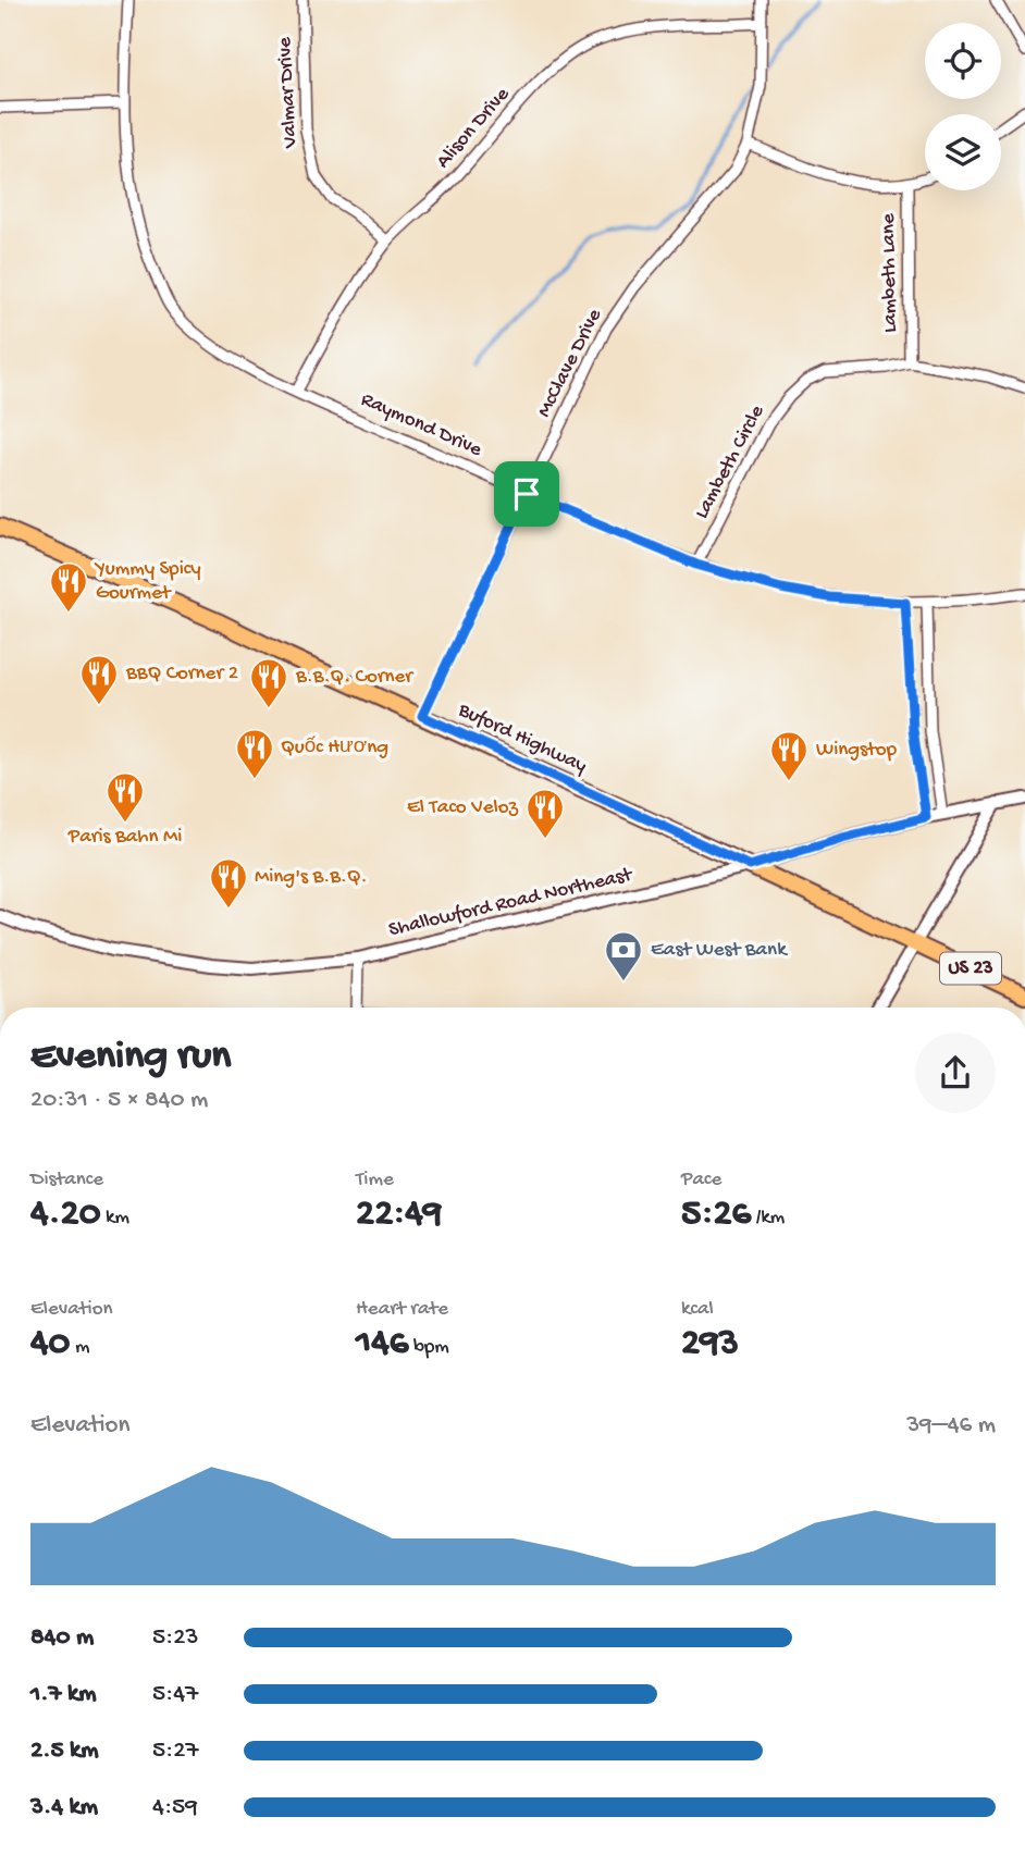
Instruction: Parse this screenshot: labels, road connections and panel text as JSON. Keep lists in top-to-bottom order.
{
  "streets": {
    "main road": ["Buford Highway", "US 23"],
    "street": [
      "Valmar Drive",
      "Alison Drive",
      "Lambeth Lane",
      "McClave Drive",
      "Raymond Drive",
      "Lambeth Circle",
      "Shallowford Road Northeast"
    ]
  },
  "crossings": [
    ["Valmar Drive", "Alison Drive"],
    ["Alison Drive", "McClave Drive"],
    ["Alison Drive", "Raymond Drive"],
    ["Lambeth Lane", "Lambeth Circle"],
    ["McClave Drive", "Raymond Drive"],
    ["McClave Drive", "Buford Highway"],
    ["Raymond Drive", "Lambeth Circle"],
    ["Buford Highway", "Shallowford Road Northeast"]
  ],
  "places": {
    "restaurant": [
      "Yummy Spicy Gourmet",
      "BBQ Corner 2",
      "B.B.Q. Corner",
      "Quốc Hương",
      "Wingstop",
      "Paris Bahn Mi",
      "El Taco Veloz",
      "Ming's B.B.Q."
    ],
    "bank": ["East West Bank"]
  },
  "page": {
    "heading": ["Evening run", "20:31 · 5 × 840 m"],
    "stats": [
      ["Distance", "4.20 km"],
      ["Time", "22:49"],
      ["Pace", "5:26 /km"],
      ["Elevation", "40 m"],
      ["Heart rate", "146 bpm"],
      ["kcal", "293"]
    ],
    "chart": ["Elevation", "39–46 m"],
    "list": [
      {
        "name": "840 m",
        "note": "5:23"
      },
      {
        "name": "1.7 km",
        "note": "5:47"
      },
      {
        "name": "2.5 km",
        "note": "5:27"
      },
      {
        "name": "3.4 km",
        "note": "4:59"
      }
    ]
  }
}
